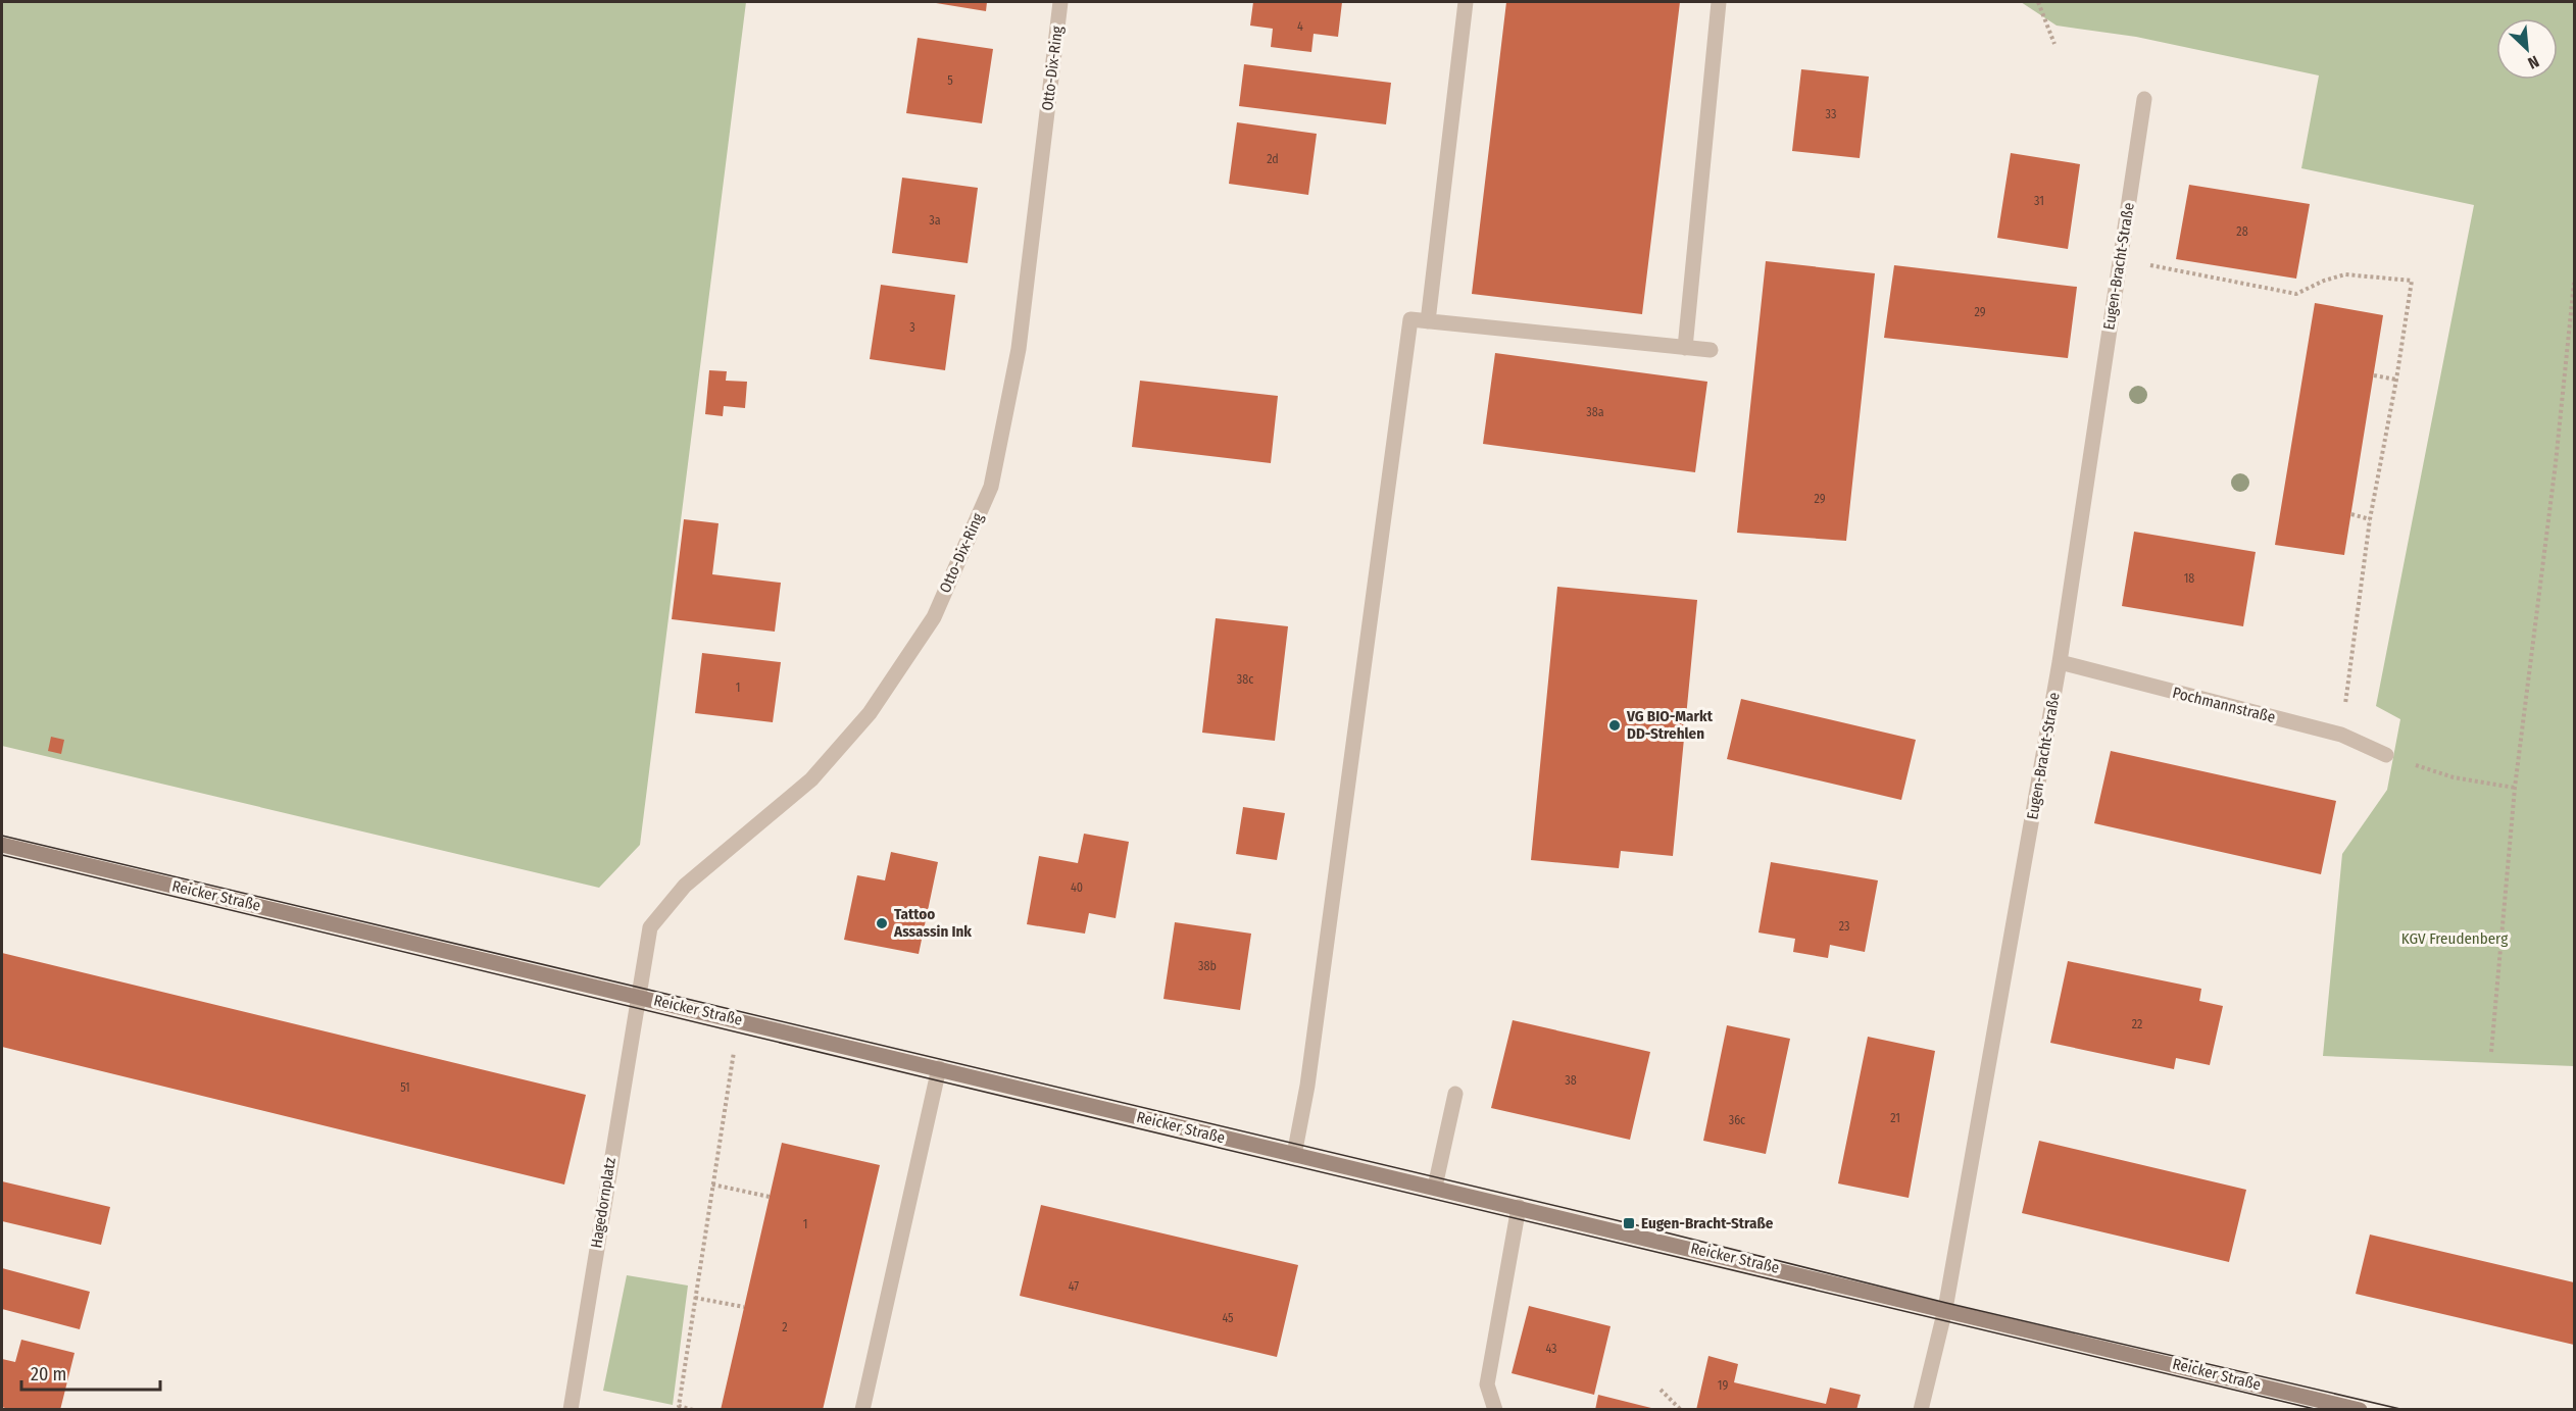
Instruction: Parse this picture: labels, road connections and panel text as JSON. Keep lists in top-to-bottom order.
{
  "streets": {
    "street": [
      "Otto-Dix-Ring",
      "Eugen-Bracht-Straße",
      "Pochmannstraße",
      "Reicker Straße",
      "Hagedornplatz"
    ]
  },
  "crossings": [
    ["Otto-Dix-Ring", "Reicker Straße"],
    ["Otto-Dix-Ring", "Hagedornplatz"],
    ["Eugen-Bracht-Straße", "Pochmannstraße"],
    ["Eugen-Bracht-Straße", "Reicker Straße"],
    ["Reicker Straße", "Hagedornplatz"]
  ],
  "parks": ["KGV Freudenberg"],
  "places": {
    "other": ["VG BIO-Markt DD-Strehlen", "Tattoo Assassin Ink"],
    "transit": ["Eugen-Bracht-Straße"]
  },
  "house_numbers": [
    "4",
    "5",
    "33",
    "2d",
    "31",
    "3a",
    "28",
    "29",
    "3",
    "38a",
    "29",
    "18",
    "38c",
    "1",
    "40",
    "23",
    "38b",
    "22",
    "38",
    "51",
    "21",
    "36c",
    "1",
    "47",
    "45",
    "2",
    "43",
    "19"
  ],
  "scale_bar": "20 m",
  "north": "bottom right"
}
